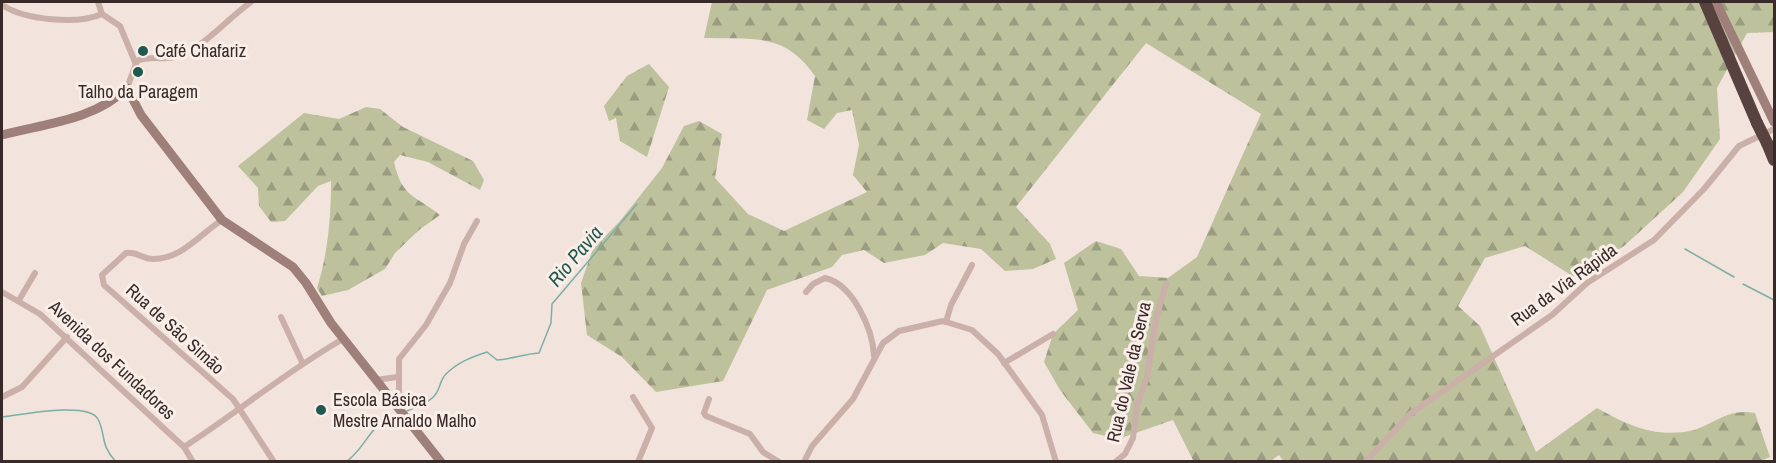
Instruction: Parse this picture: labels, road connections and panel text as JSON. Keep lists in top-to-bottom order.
{
  "streets": {
    "street": [
      "Rua da Via Rápida",
      "Rua de São Simão",
      "Avenida dos Fundadores",
      "Rua do Vale da Serva"
    ]
  },
  "water": ["Rio Pavia"],
  "places": ["Café Chafariz", "Talho da Paragem", "Escola Básica Mestre Arnaldo Malho"]
}
